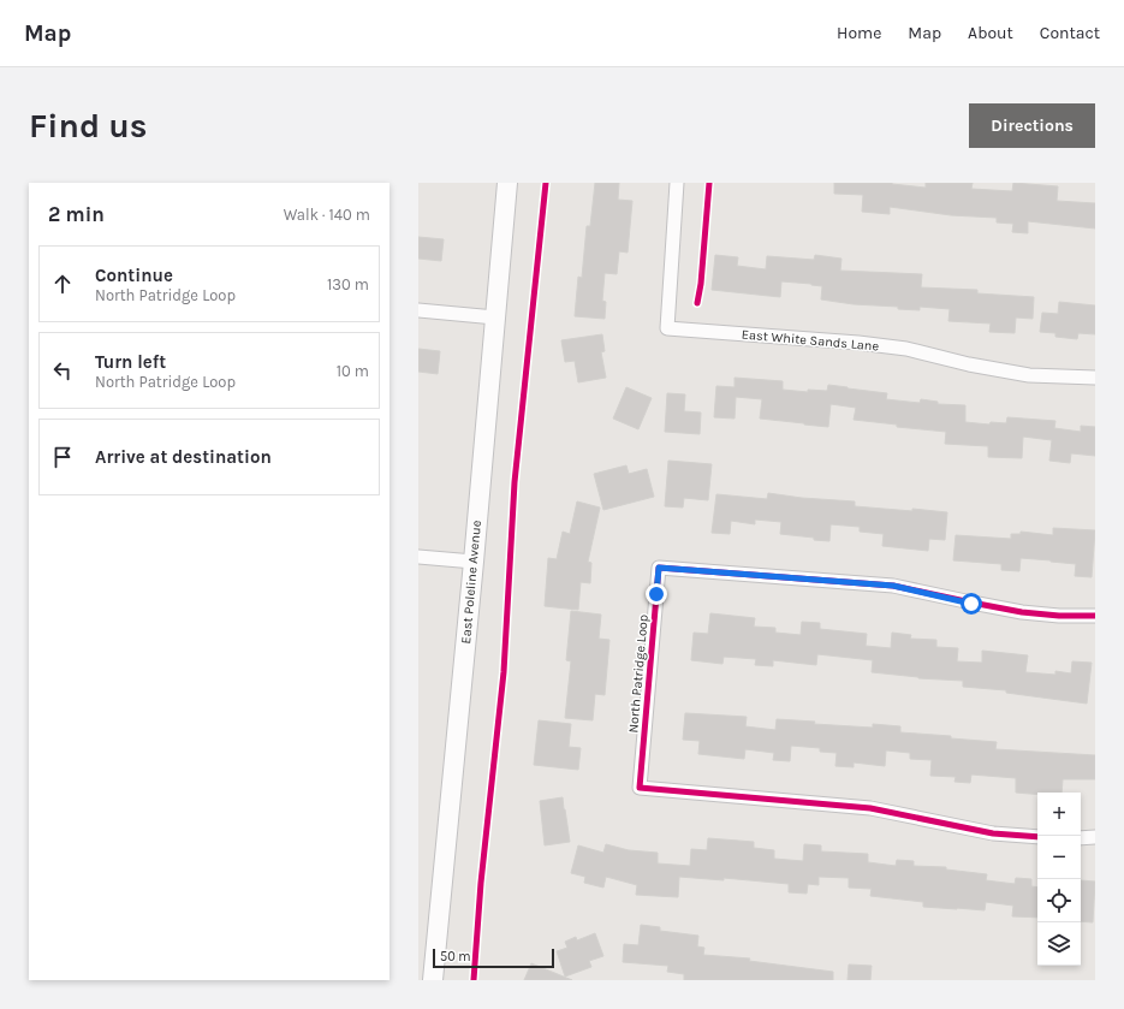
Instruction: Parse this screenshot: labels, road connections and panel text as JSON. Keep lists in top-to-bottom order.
{
  "streets": {
    "main road": ["East Poleline Avenue"],
    "street": ["East White Sands Lane", "North Patridge Loop"]
  },
  "scale_bar": "50 m",
  "page": {
    "header": "Map",
    "nav": [
      "Home",
      "Map",
      "About",
      "Contact"
    ],
    "buttons": "Directions",
    "title": "Find us",
    "heading": ["2 min", "Walk · 140 m"],
    "list": [
      ["Continue", "North Patridge Loop", "130 m"],
      ["Turn left", "North Patridge Loop", "10 m"],
      "Arrive at destination"
    ],
    "map_buttons": ["+", "−"],
    "scale": "50 m"
  }
}
